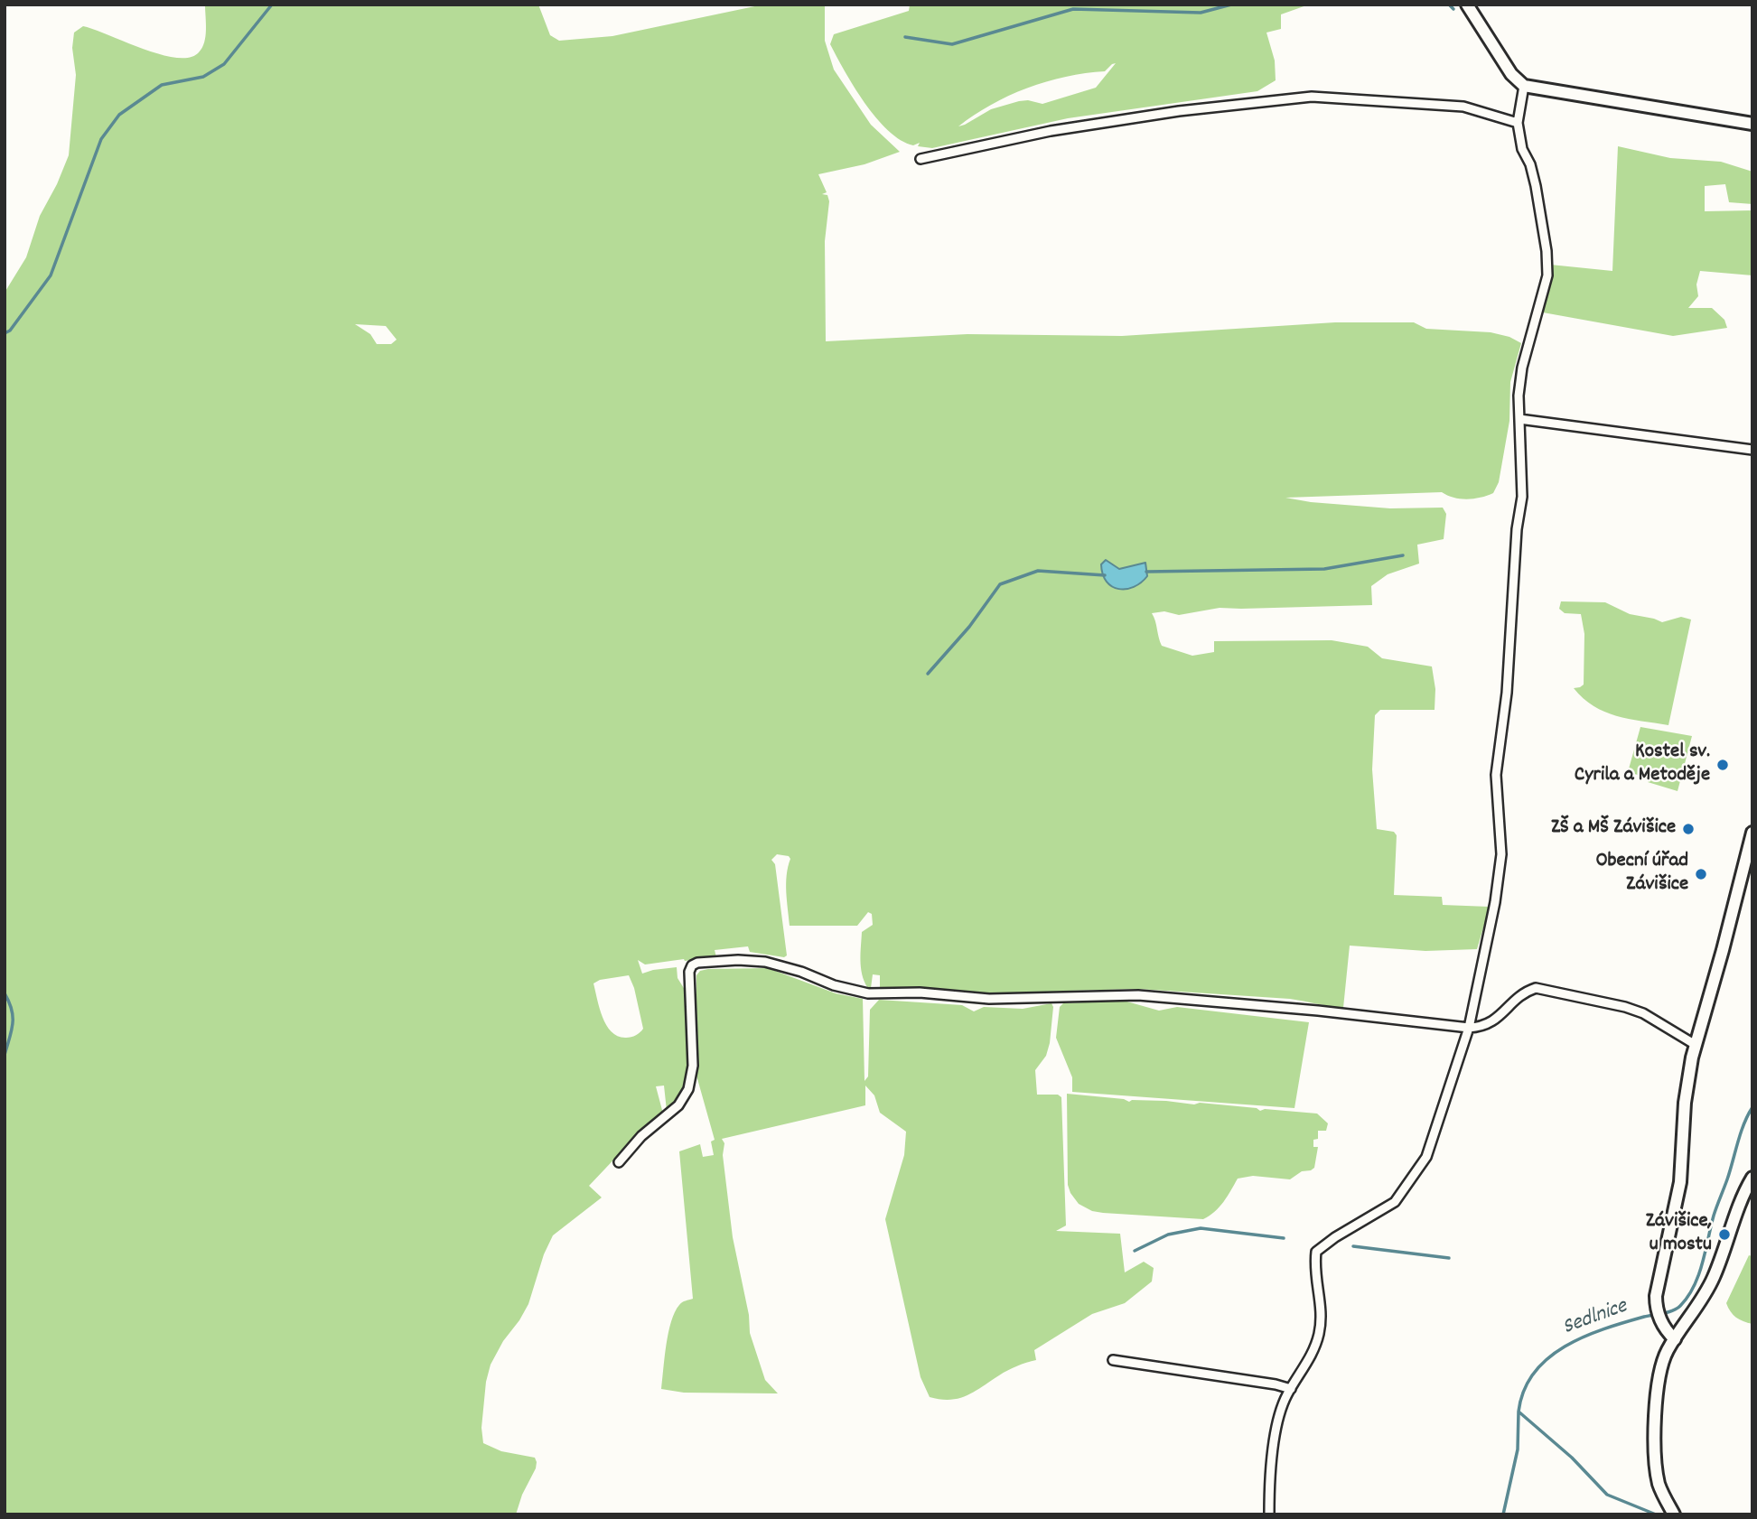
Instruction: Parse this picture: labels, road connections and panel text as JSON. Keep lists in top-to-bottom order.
{
  "water": ["Sedlnice"],
  "places": [
    "Kostel sv. Cyrila a Metoděje",
    "ZŠ a MŠ Závišice",
    "Obecní úřad Závišice",
    "Závišice, u mostu"
  ]
}
